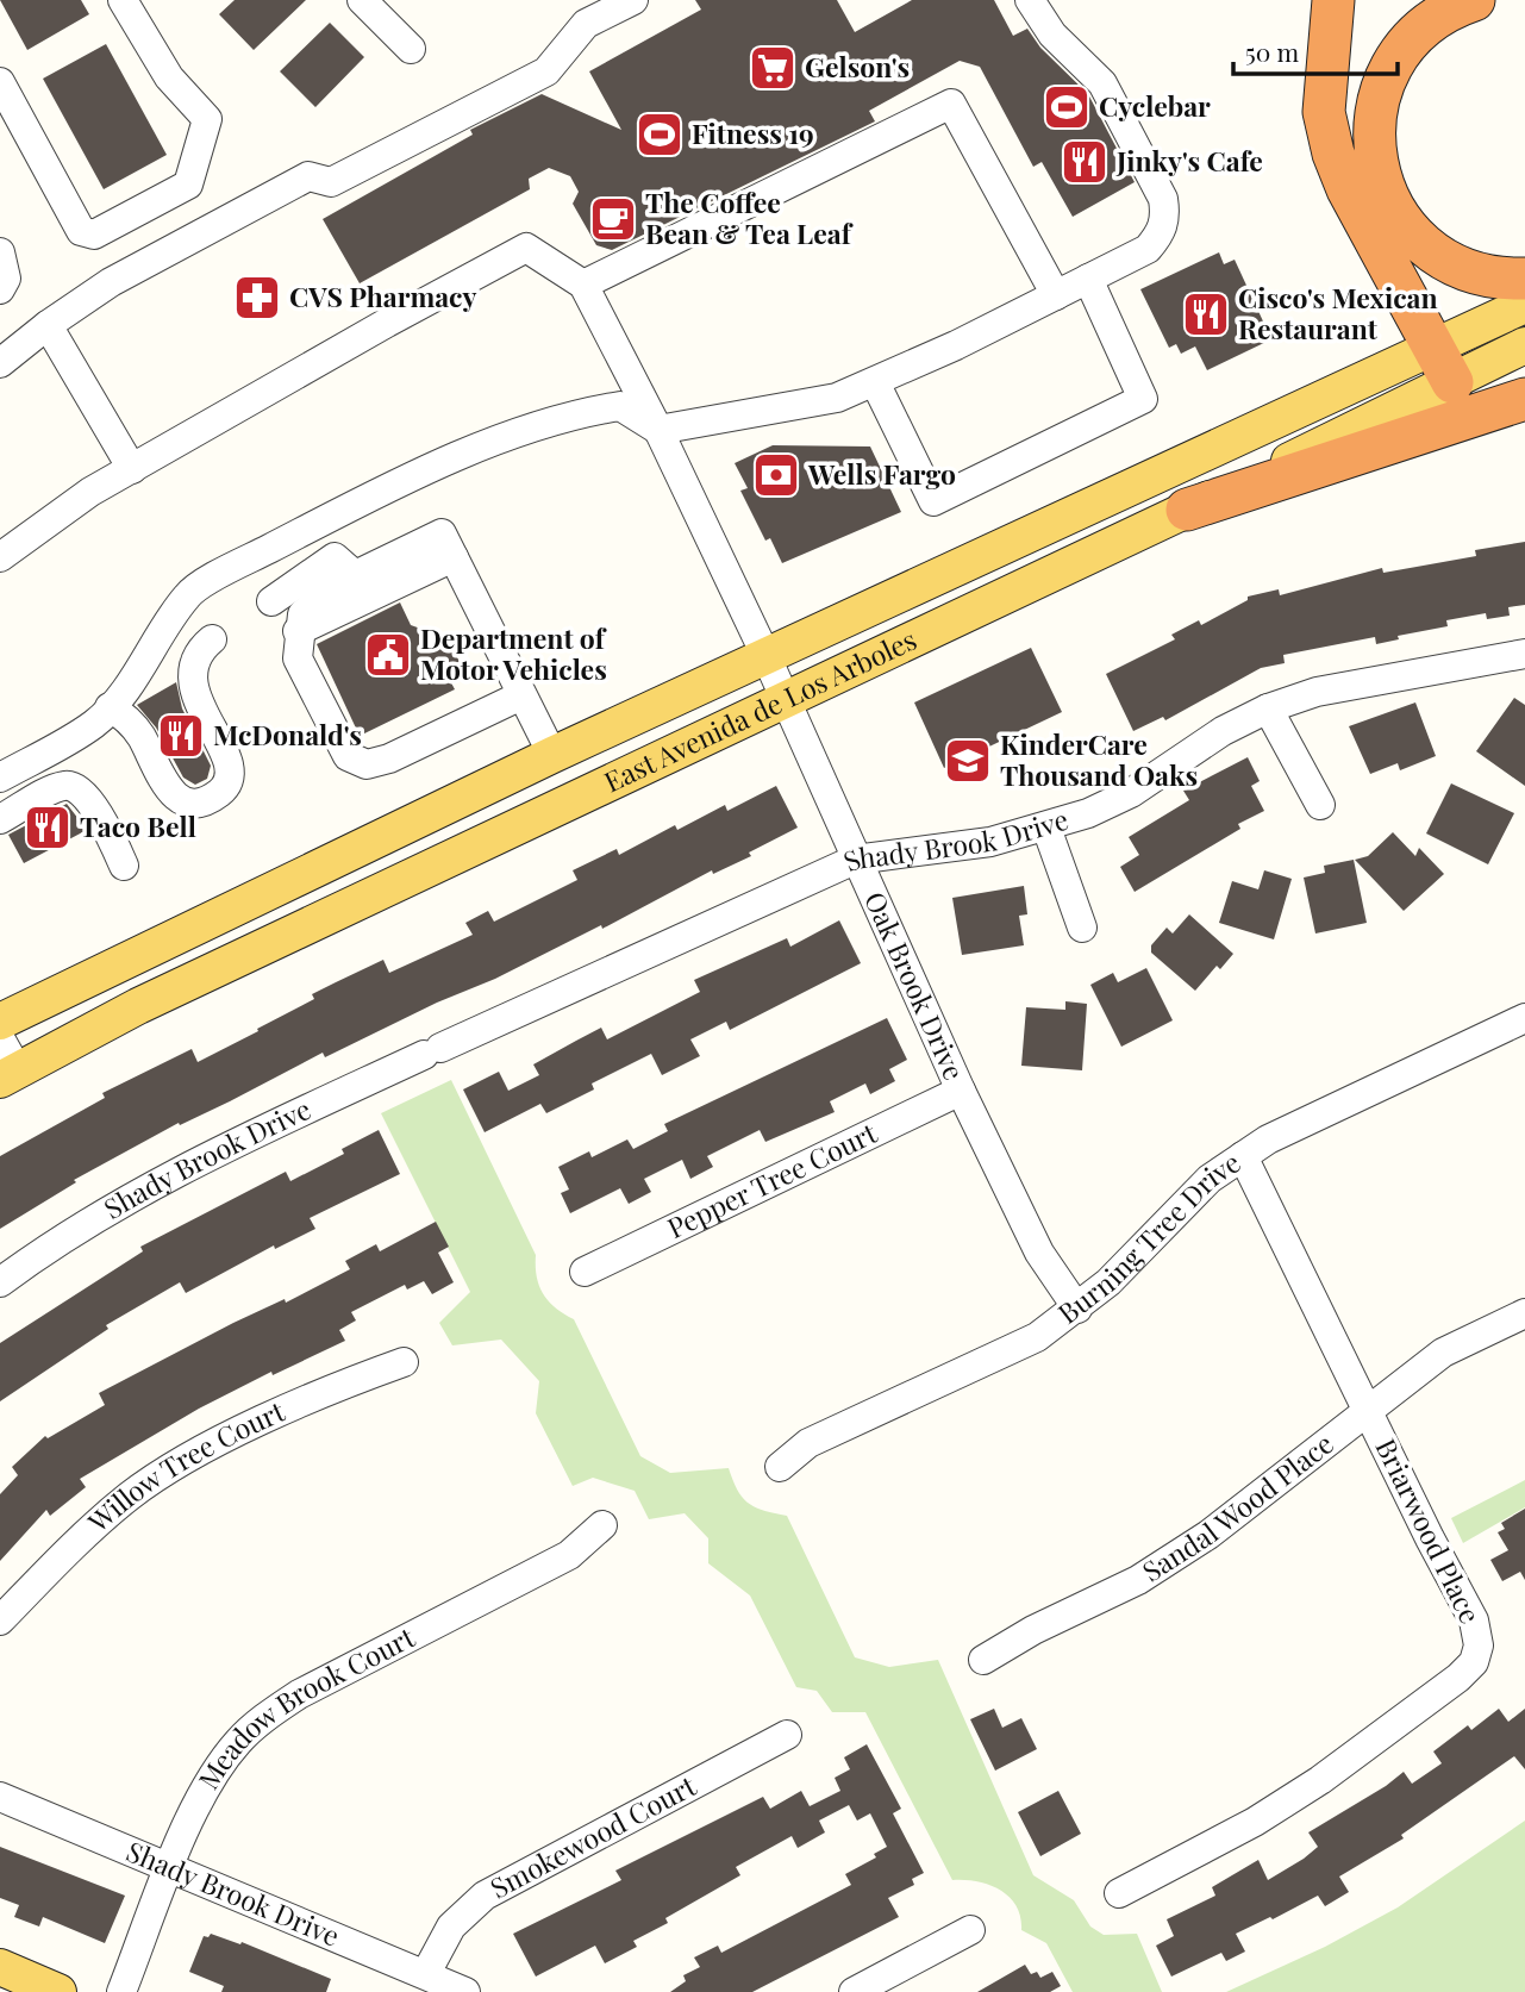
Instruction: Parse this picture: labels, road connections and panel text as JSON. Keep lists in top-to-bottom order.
{
  "streets": {
    "main road": ["East Avenida de Los Arboles"],
    "street": [
      "Shady Brook Drive",
      "Oak Brook Drive",
      "Pepper Tree Court",
      "Burning Tree Drive",
      "Willow Tree Court",
      "Sandal Wood Place",
      "Briarwood Place",
      "Meadow Brook Court",
      "Smokewood Court"
    ]
  },
  "crossings": [
    ["East Avenida de Los Arboles", "Oak Brook Drive"],
    ["Shady Brook Drive", "Oak Brook Drive"],
    ["Shady Brook Drive", "Meadow Brook Court"],
    ["Shady Brook Drive", "Smokewood Court"],
    ["Oak Brook Drive", "Pepper Tree Court"],
    ["Oak Brook Drive", "Burning Tree Drive"],
    ["Burning Tree Drive", "Briarwood Place"],
    ["Sandal Wood Place", "Briarwood Place"]
  ],
  "places": {
    "supermarket": ["Gelson's"],
    "sports": ["Cyclebar", "Fitness 19"],
    "restaurant": [
      "Jinky's Cafe",
      "Cisco's Mexican Restaurant",
      "McDonald's",
      "Taco Bell"
    ],
    "cafe": ["The Coffee Bean & Tea Leaf"],
    "pharmacy": ["CVS Pharmacy"],
    "bank": ["Wells Fargo"],
    "public building": ["Department of Motor Vehicles"],
    "school or university": ["KinderCare Thousand Oaks"]
  },
  "scale_bar": "50 m"
}
